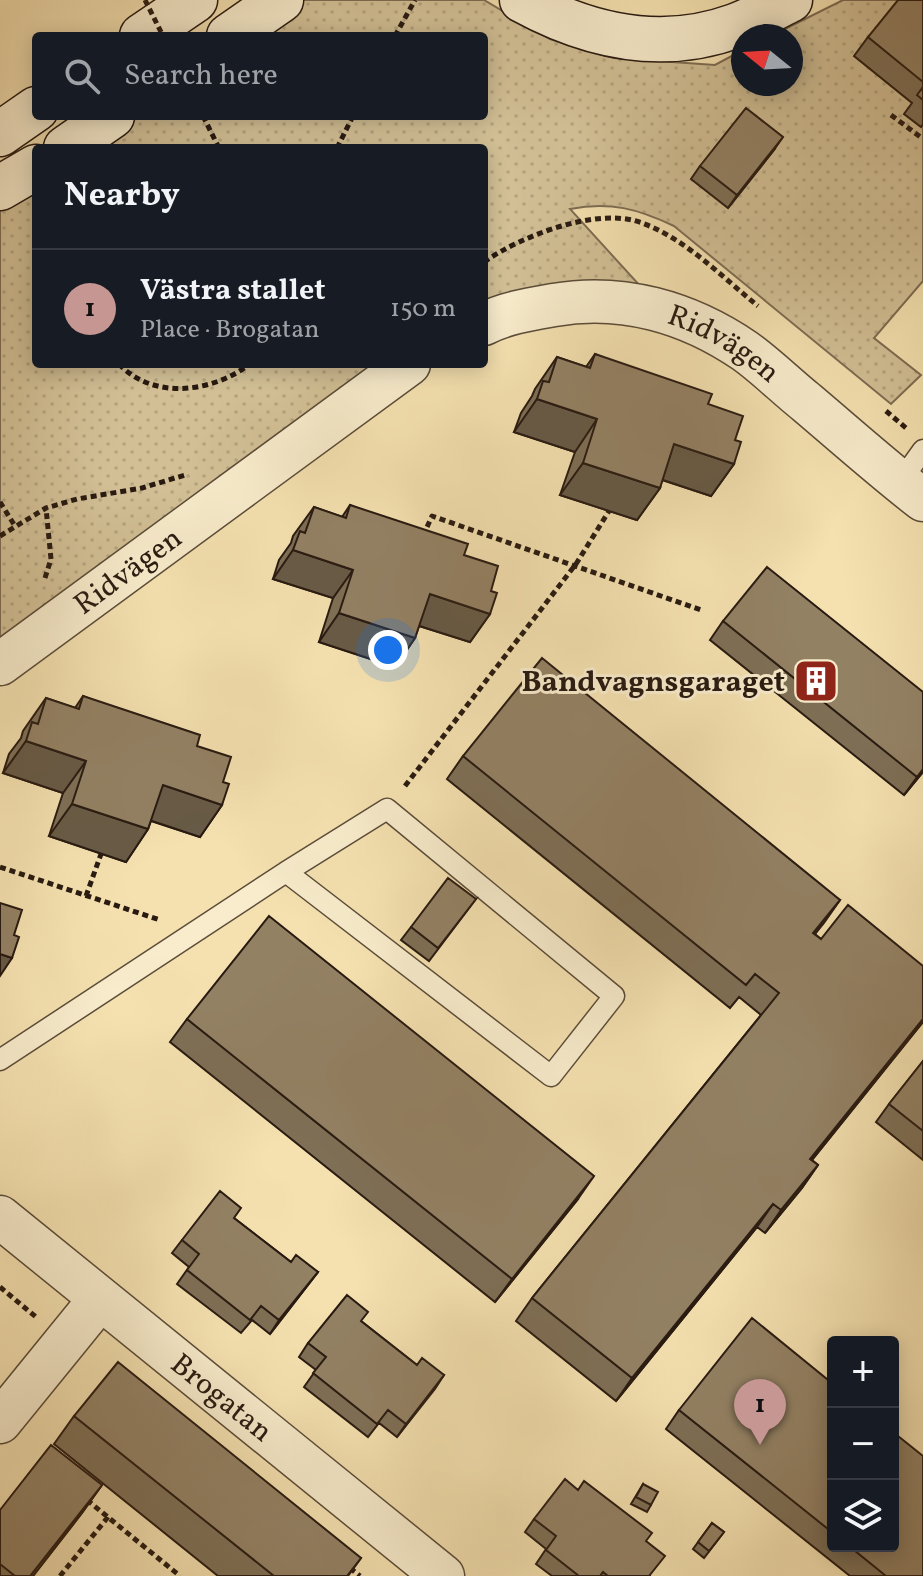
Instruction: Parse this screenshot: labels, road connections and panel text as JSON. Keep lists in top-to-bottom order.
{
  "streets": {
    "street": ["Ridvägen", "Brogatan"]
  },
  "places": {
    "building": ["Bandvagnsgaraget"]
  },
  "north": "left",
  "page": {
    "search": "Search here",
    "heading": "Nearby",
    "list": [
      {
        "mark": "1",
        "name": "Västra stallet",
        "note": "Place · Brogatan",
        "value": "150 m"
      }
    ],
    "map_buttons": ["+", "−"],
    "pins": "1"
  }
}
